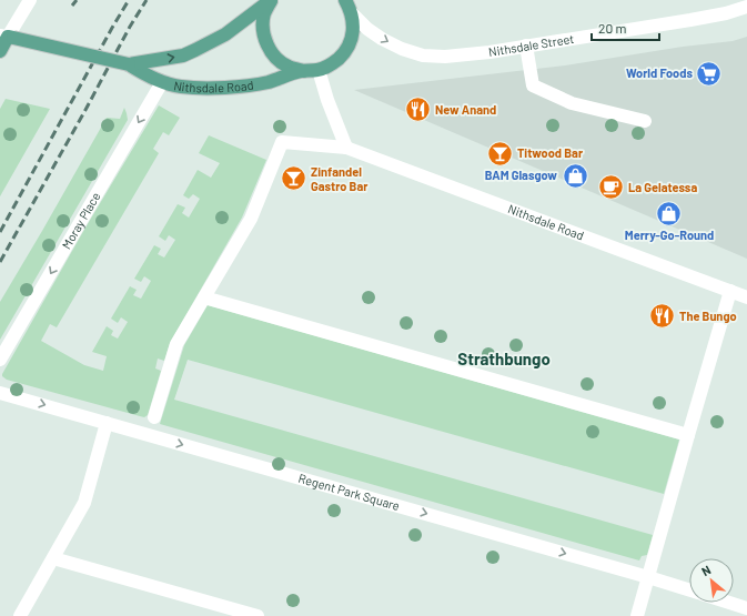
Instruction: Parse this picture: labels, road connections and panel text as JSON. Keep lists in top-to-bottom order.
{
  "streets": {
    "main road": ["Nithsdale Road"],
    "street": ["Nithsdale Street", "Moray Place", "Regent Park Square"]
  },
  "crossings": [
    ["Nithsdale Street", "Nithsdale Road"],
    ["Nithsdale Road", "Moray Place"]
  ],
  "one_way": ["Nithsdale Street", "Moray Place", "Regent Park Square"],
  "districts": ["Strathbungo"],
  "places": {
    "supermarket": ["World Foods"],
    "restaurant": ["New Anand", "The Bungo"],
    "bar": ["Titwood Bar", "Zinfandel Gastro Bar"],
    "shop": ["BAM Glasgow", "Merry-Go-Round"],
    "cafe": ["La Gelatessa"]
  },
  "scale_bar": "20 m",
  "north": "top left"
}
